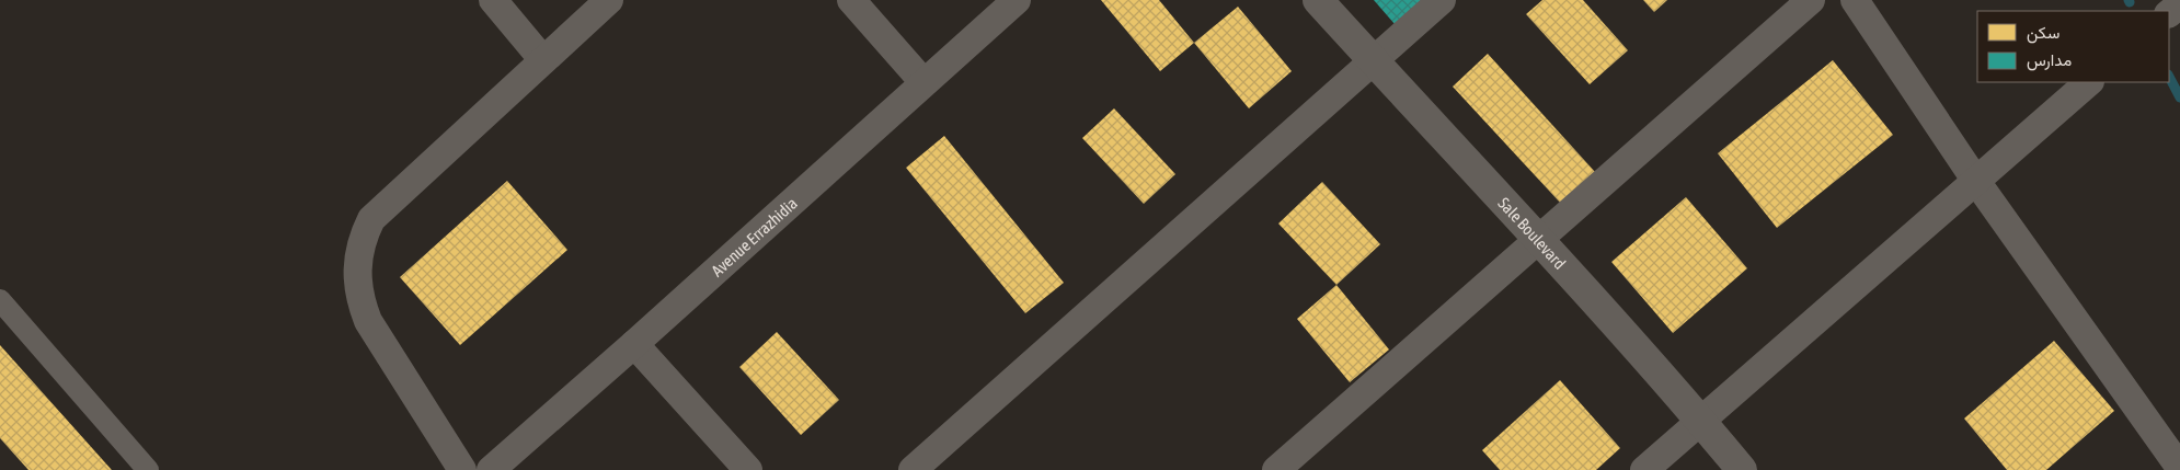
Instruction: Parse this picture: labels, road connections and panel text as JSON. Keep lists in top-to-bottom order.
{
  "streets": {
    "street": ["Sale Boulevard", "Avenue Errazhidia"]
  },
  "legend": ["سكن", "مدارس"]
}
